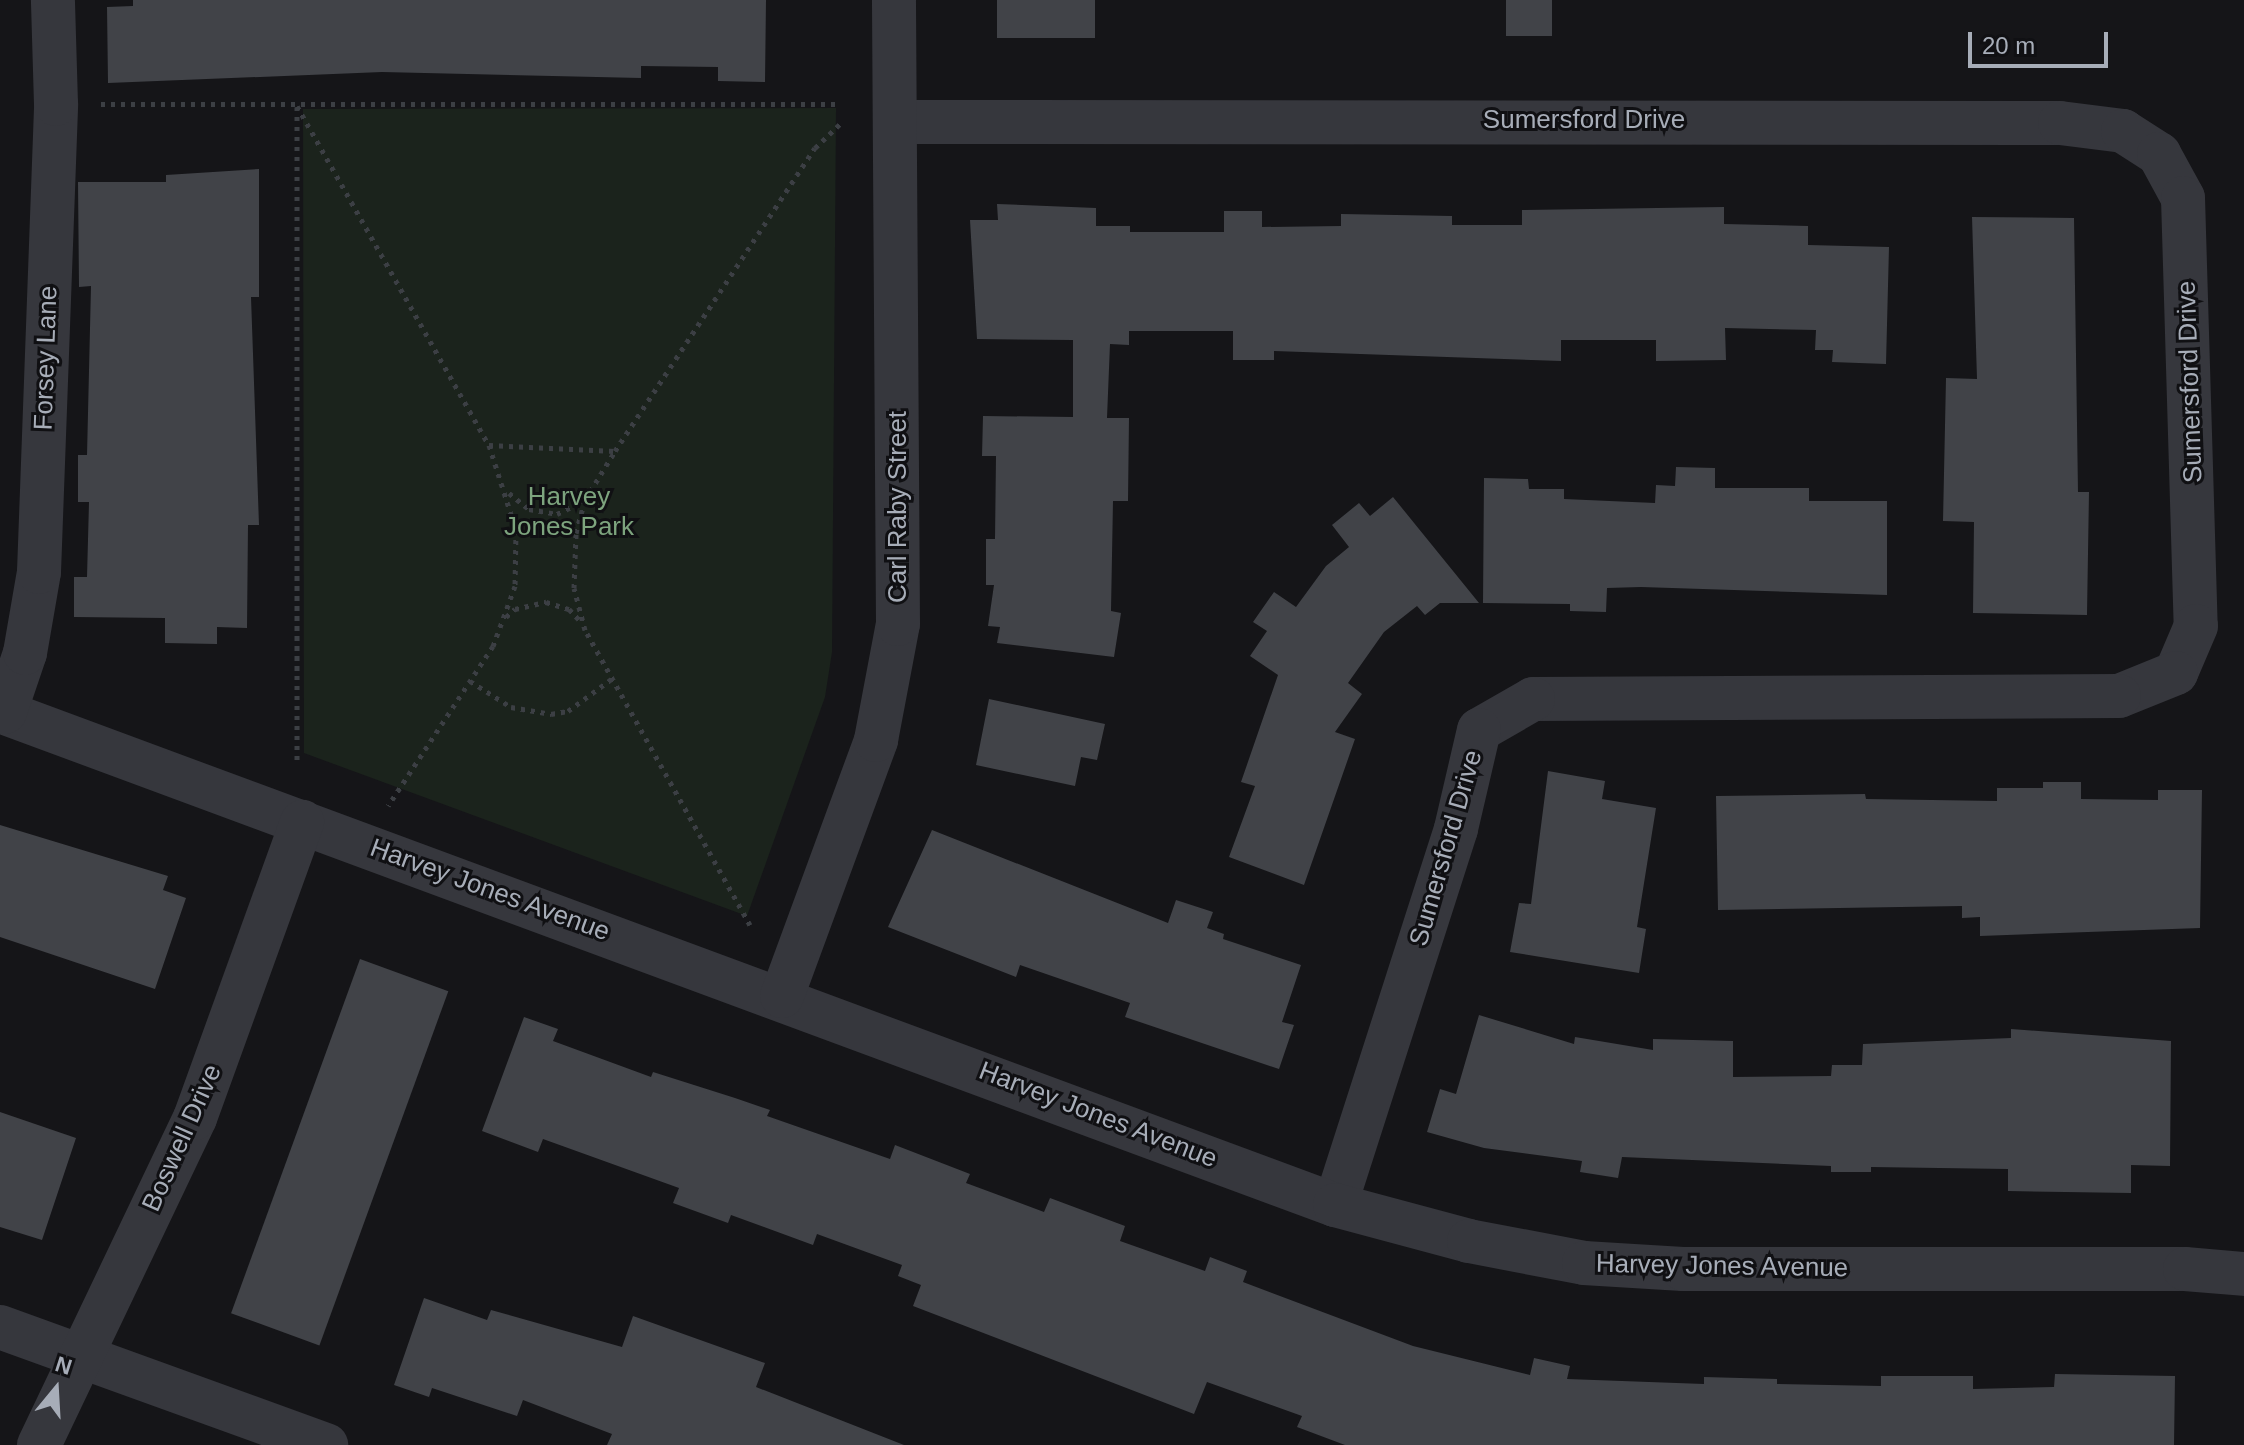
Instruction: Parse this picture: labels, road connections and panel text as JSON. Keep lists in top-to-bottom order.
{
  "streets": {
    "street": [
      "Sumersford Drive",
      "Forsey Lane",
      "Carl Raby Street",
      "Harvey Jones Avenue",
      "Boswell Drive"
    ]
  },
  "crossings": [
    ["Sumersford Drive", "Carl Raby Street"],
    ["Sumersford Drive", "Harvey Jones Avenue"],
    ["Forsey Lane", "Harvey Jones Avenue"],
    ["Carl Raby Street", "Harvey Jones Avenue"],
    ["Harvey Jones Avenue", "Boswell Drive"]
  ],
  "parks": ["Harvey Jones Park"],
  "scale_bar": "20 m",
  "north": "top"
}
